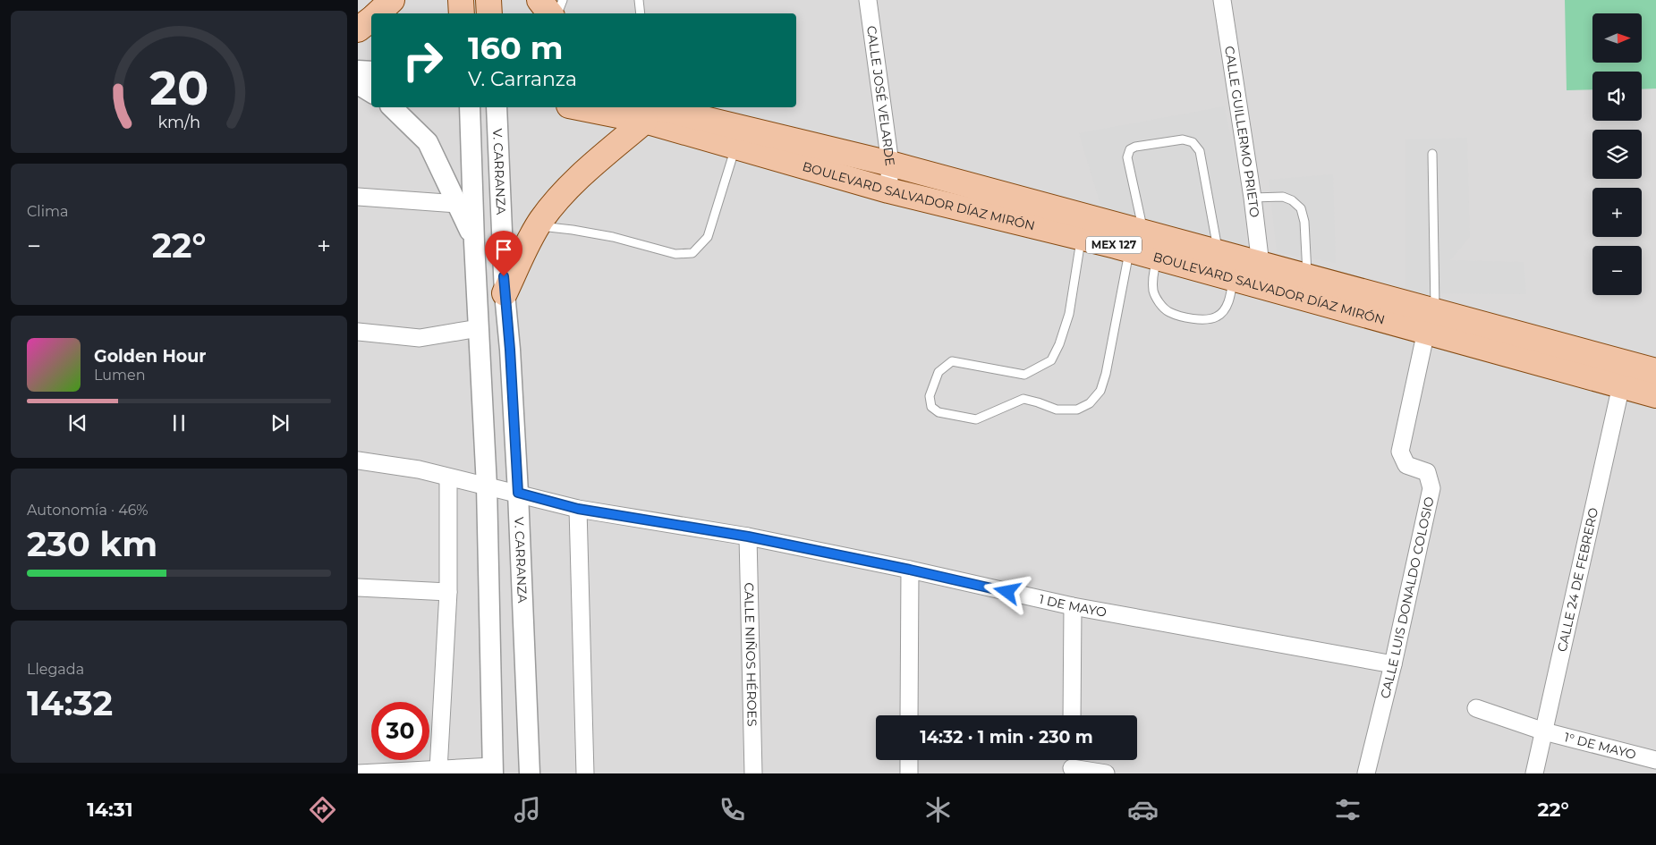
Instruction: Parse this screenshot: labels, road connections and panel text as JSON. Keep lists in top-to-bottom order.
{
  "streets": {
    "main road": ["BOULEVARD SALVADOR DÍAZ MIRÓN", "MEX 127"],
    "street": [
      "CALLE JOSÉ VELARDE",
      "CALLE GUILLERMO PRIETO",
      "V. CARRANZA",
      "CALLE 24 DE FEBRERO",
      "CALLE LUIS DONALDO COLOSIO",
      "1 DE MAYO",
      "CALLE NIÑOS HÉROES",
      "1° DE MAYO"
    ]
  },
  "crossings": [
    ["CALLE JOSÉ VELARDE", "BOULEVARD SALVADOR DÍAZ MIRÓN"],
    ["CALLE GUILLERMO PRIETO", "BOULEVARD SALVADOR DÍAZ MIRÓN"],
    ["V. CARRANZA", "1 DE MAYO"],
    ["BOULEVARD SALVADOR DÍAZ MIRÓN", "CALLE 24 DE FEBRERO"],
    ["BOULEVARD SALVADOR DÍAZ MIRÓN", "CALLE LUIS DONALDO COLOSIO"],
    ["CALLE 24 DE FEBRERO", "1° DE MAYO"],
    ["CALLE LUIS DONALDO COLOSIO", "1 DE MAYO"],
    ["1 DE MAYO", "CALLE NIÑOS HÉROES"]
  ],
  "north": "right",
  "page": {
    "map_buttons": ["+", "−"],
    "turn": ["160 m", "V. Carranza"],
    "tile": [
      "Clima",
      ["Autonomía · 46%", "230 km"],
      ["Llegada", "14:32"]
    ],
    "heat": ["−", "22°", "+"],
    "song": ["Golden Hour", "Lumen"],
    "limit": "30",
    "trip": "14:32 · 1 min · 230 m",
    "tabs": ["14:31", "22°"],
    "gauge": ["20", "km/h"]
  }
}
